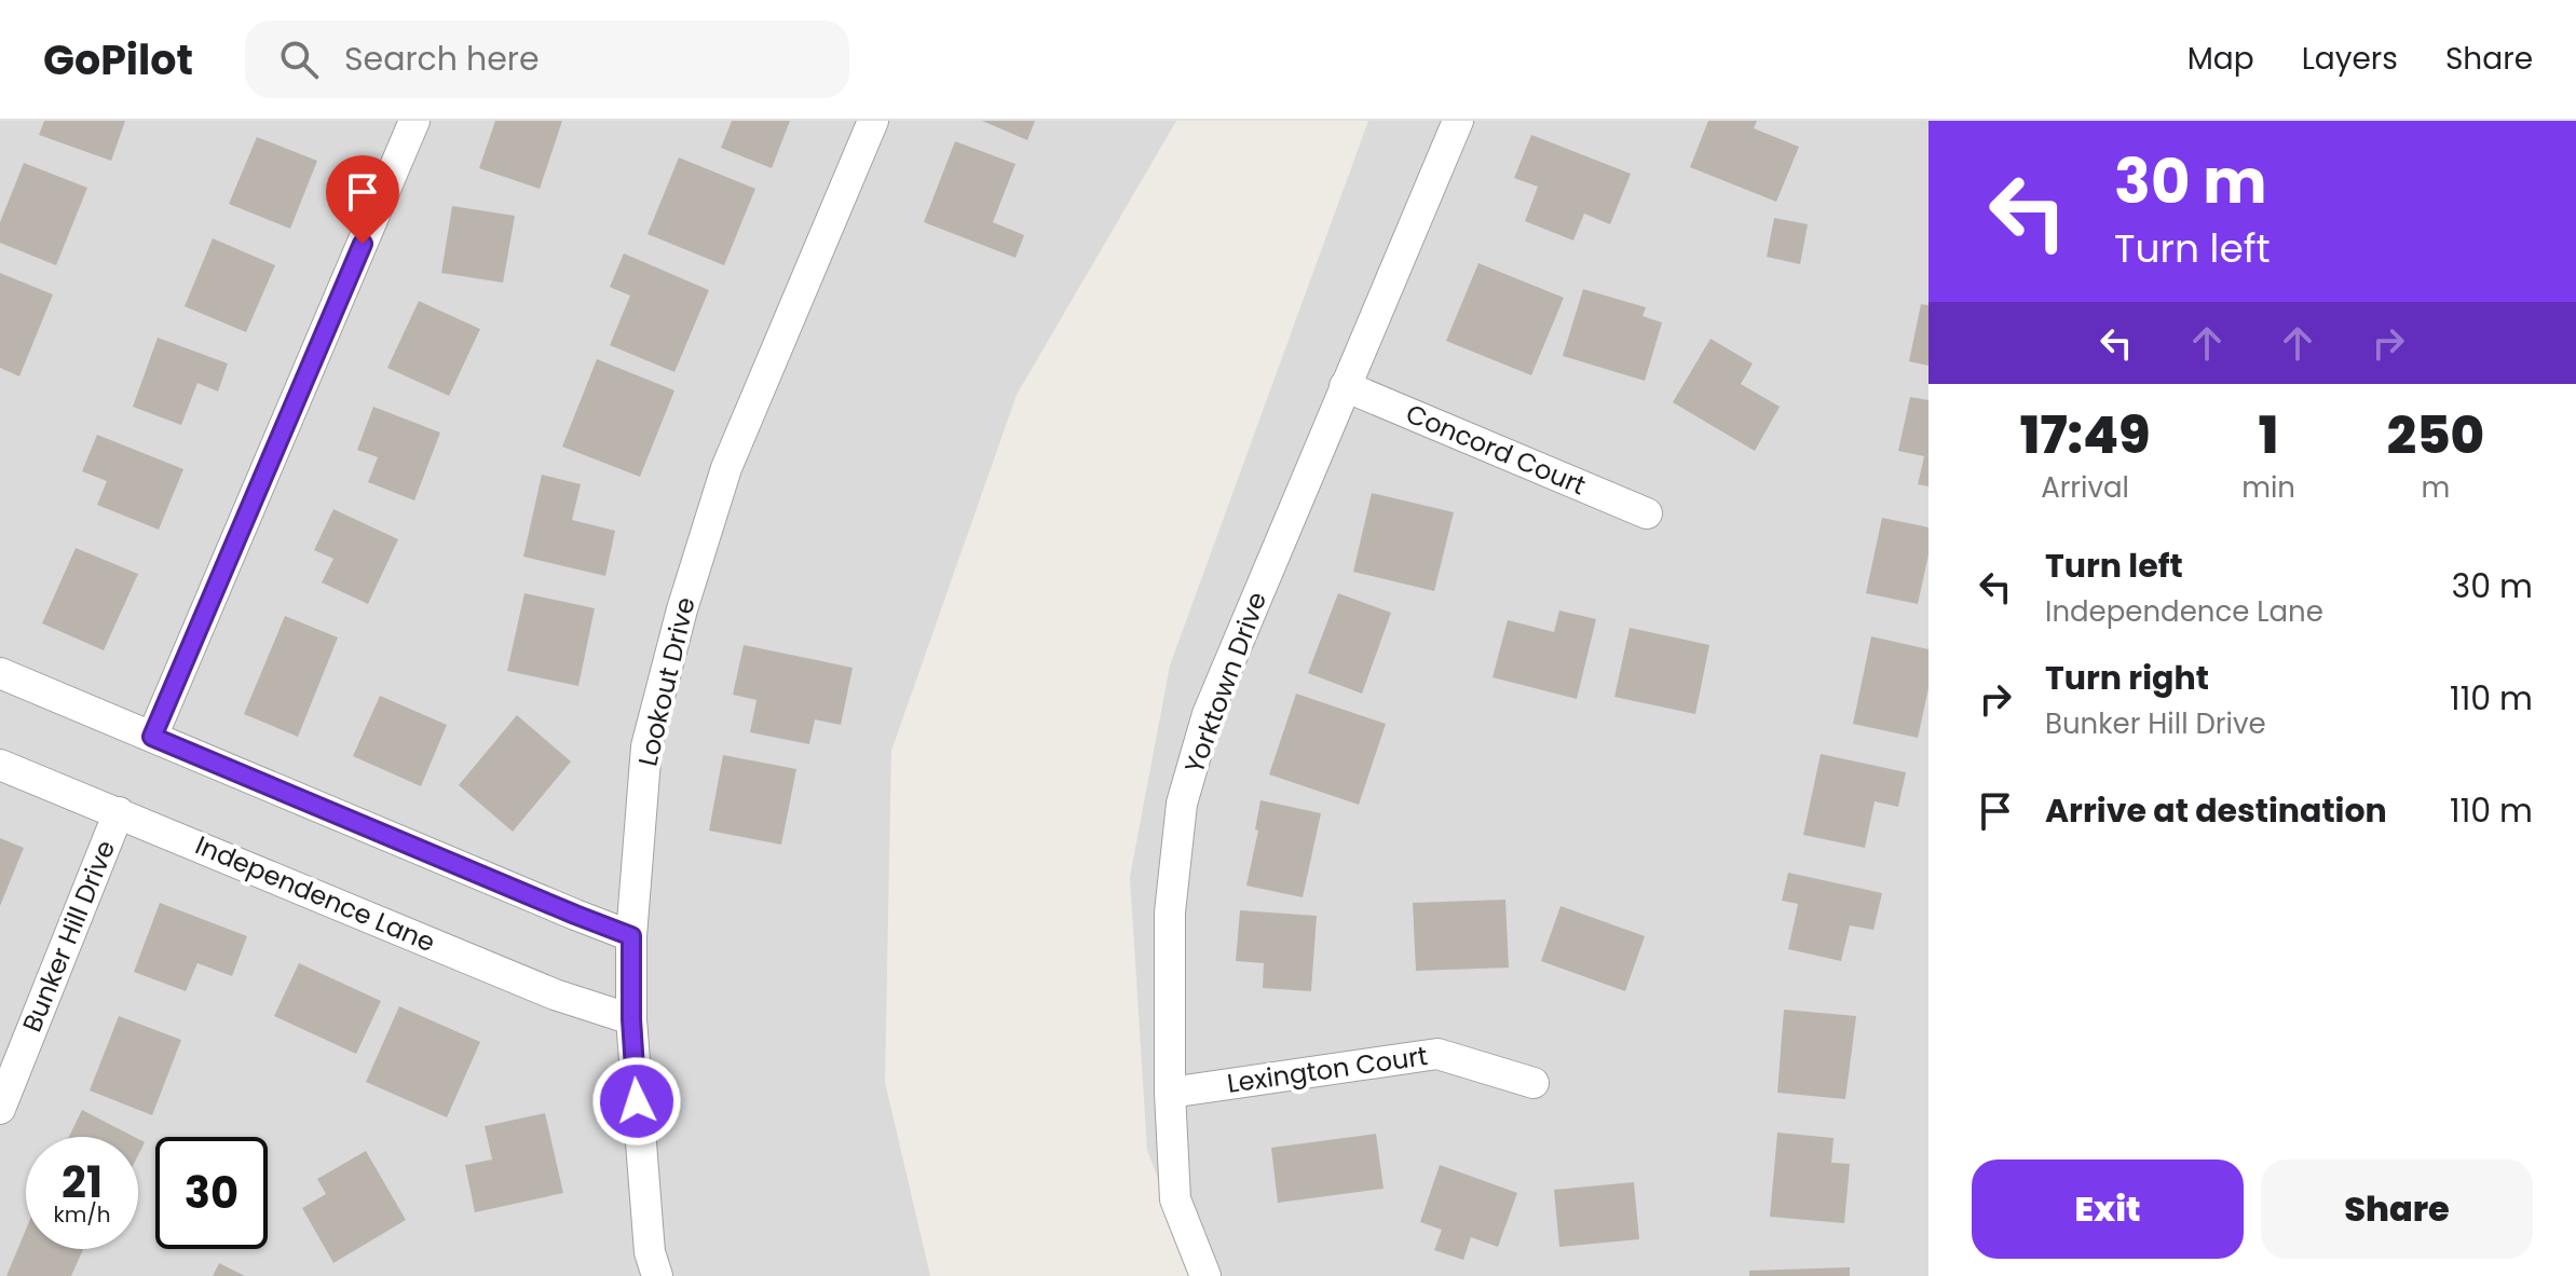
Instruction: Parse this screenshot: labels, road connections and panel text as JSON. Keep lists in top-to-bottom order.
{
  "streets": {
    "street": [
      "Concord Court",
      "Lookout Drive",
      "Yorktown Drive",
      "Independence Lane",
      "Bunker Hill Drive",
      "Lexington Court"
    ]
  },
  "crossings": [
    ["Concord Court", "Yorktown Drive"],
    ["Lookout Drive", "Independence Lane"],
    ["Yorktown Drive", "Lexington Court"],
    ["Independence Lane", "Bunker Hill Drive"]
  ],
  "page": {
    "header": "GoPilot",
    "search": "Search here",
    "nav": ["Map", "Layers", "Share"],
    "turn": ["30 m", "Turn left"],
    "eta": [
      "17:49",
      "Arrival",
      "1",
      "min",
      "250",
      "m"
    ],
    "list": [
      {
        "name": "Turn left",
        "note": "Independence Lane",
        "value": "30 m"
      },
      {
        "name": "Turn right",
        "note": "Bunker Hill Drive",
        "value": "110 m"
      },
      {
        "name": "Arrive at destination",
        "value": "110 m"
      }
    ],
    "speed": "21 km/h",
    "limit": "30",
    "buttons": ["Exit", "Share"]
  }
}
